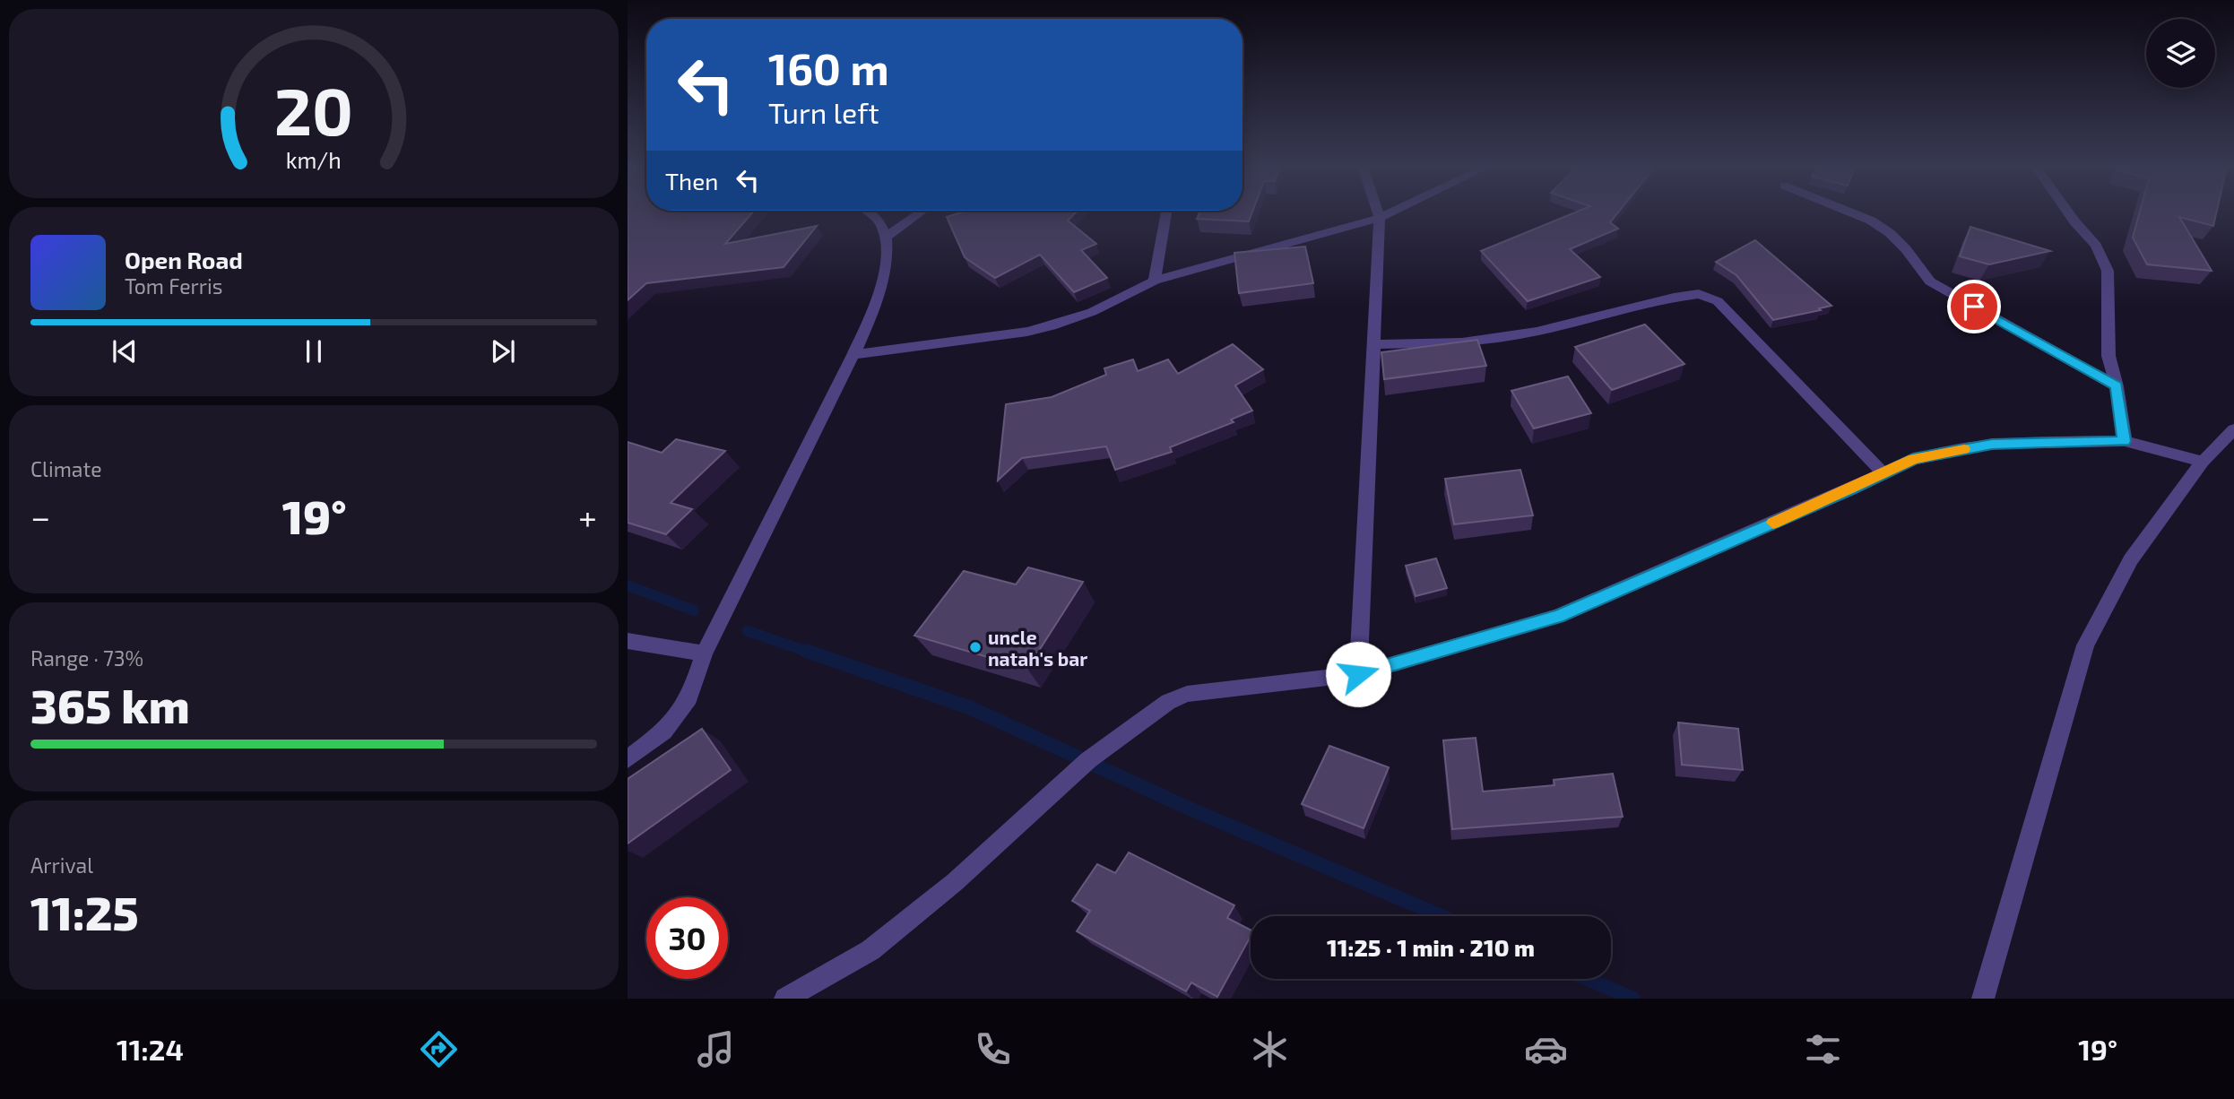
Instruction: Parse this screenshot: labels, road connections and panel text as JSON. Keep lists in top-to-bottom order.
{
  "places": ["uncle natah's bar"],
  "page": {
    "turn": ["160 m", "Turn left"],
    "then": "Then",
    "song": ["Open Road", "Tom Ferris"],
    "tile": [
      "Climate",
      ["Range · 73%", "365 km"],
      ["Arrival", "11:25"]
    ],
    "heat": ["−", "19°", "+"],
    "limit": "30",
    "trip": "11:25 · 1 min · 210 m",
    "tabs": ["11:24", "19°"],
    "gauge": ["20", "km/h"]
  }
}
